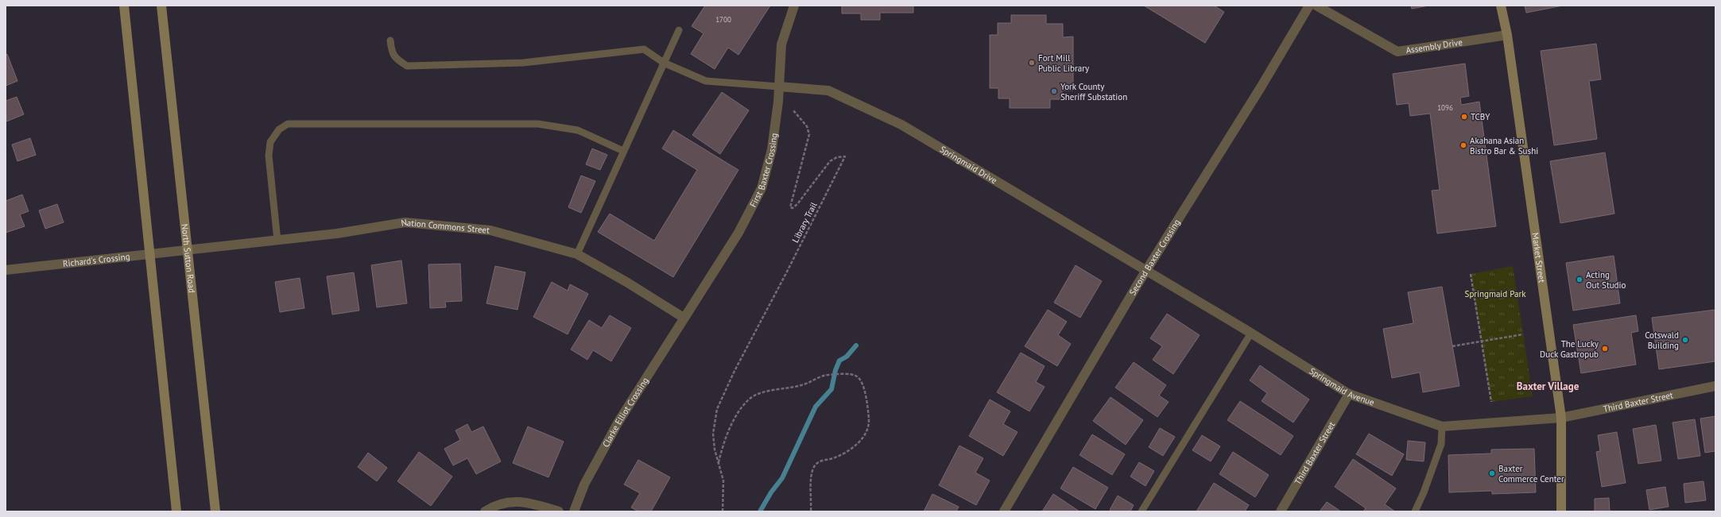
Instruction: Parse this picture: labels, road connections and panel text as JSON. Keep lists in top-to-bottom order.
{
  "streets": {
    "main road": ["Market Street", "North Sutton Road"],
    "street": [
      "Assembly Drive",
      "Springmaid Drive",
      "First Baxter Crossing",
      "Nation Commons Street",
      "Second Baxter Crossing",
      "Richard's Crossing",
      "Springmaid Avenue",
      "Third Baxter Street",
      "Clarke Elliot Crossing"
    ],
    "path": ["Library Trail"]
  },
  "crossings": [
    ["Assembly Drive", "Market Street"],
    ["Springmaid Drive", "First Baxter Crossing"],
    ["Springmaid Drive", "Second Baxter Crossing"],
    ["Springmaid Drive", "Springmaid Avenue"],
    ["First Baxter Crossing", "Nation Commons Street"],
    ["First Baxter Crossing", "Clarke Elliot Crossing"],
    ["Nation Commons Street", "North Sutton Road"],
    ["Nation Commons Street", "Richard's Crossing"],
    ["Nation Commons Street", "Clarke Elliot Crossing"],
    ["Second Baxter Crossing", "Springmaid Avenue"],
    ["Market Street", "Springmaid Avenue"],
    ["Market Street", "Third Baxter Street"],
    ["North Sutton Road", "Richard's Crossing"],
    ["Springmaid Avenue", "Third Baxter Street"]
  ],
  "districts": ["Baxter Village"],
  "parks": ["Springmaid Park"],
  "places": [
    "Fort Mill Public Library",
    "York County Sheriff Substation",
    "TCBY",
    "Akahana Asian Bistro Bar & Sushi",
    "Acting Out Studio",
    "Cotswald Building",
    "The Lucky Duck Gastropub",
    "Baxter Commerce Center"
  ],
  "house_numbers": ["1700", "1096"]
}
